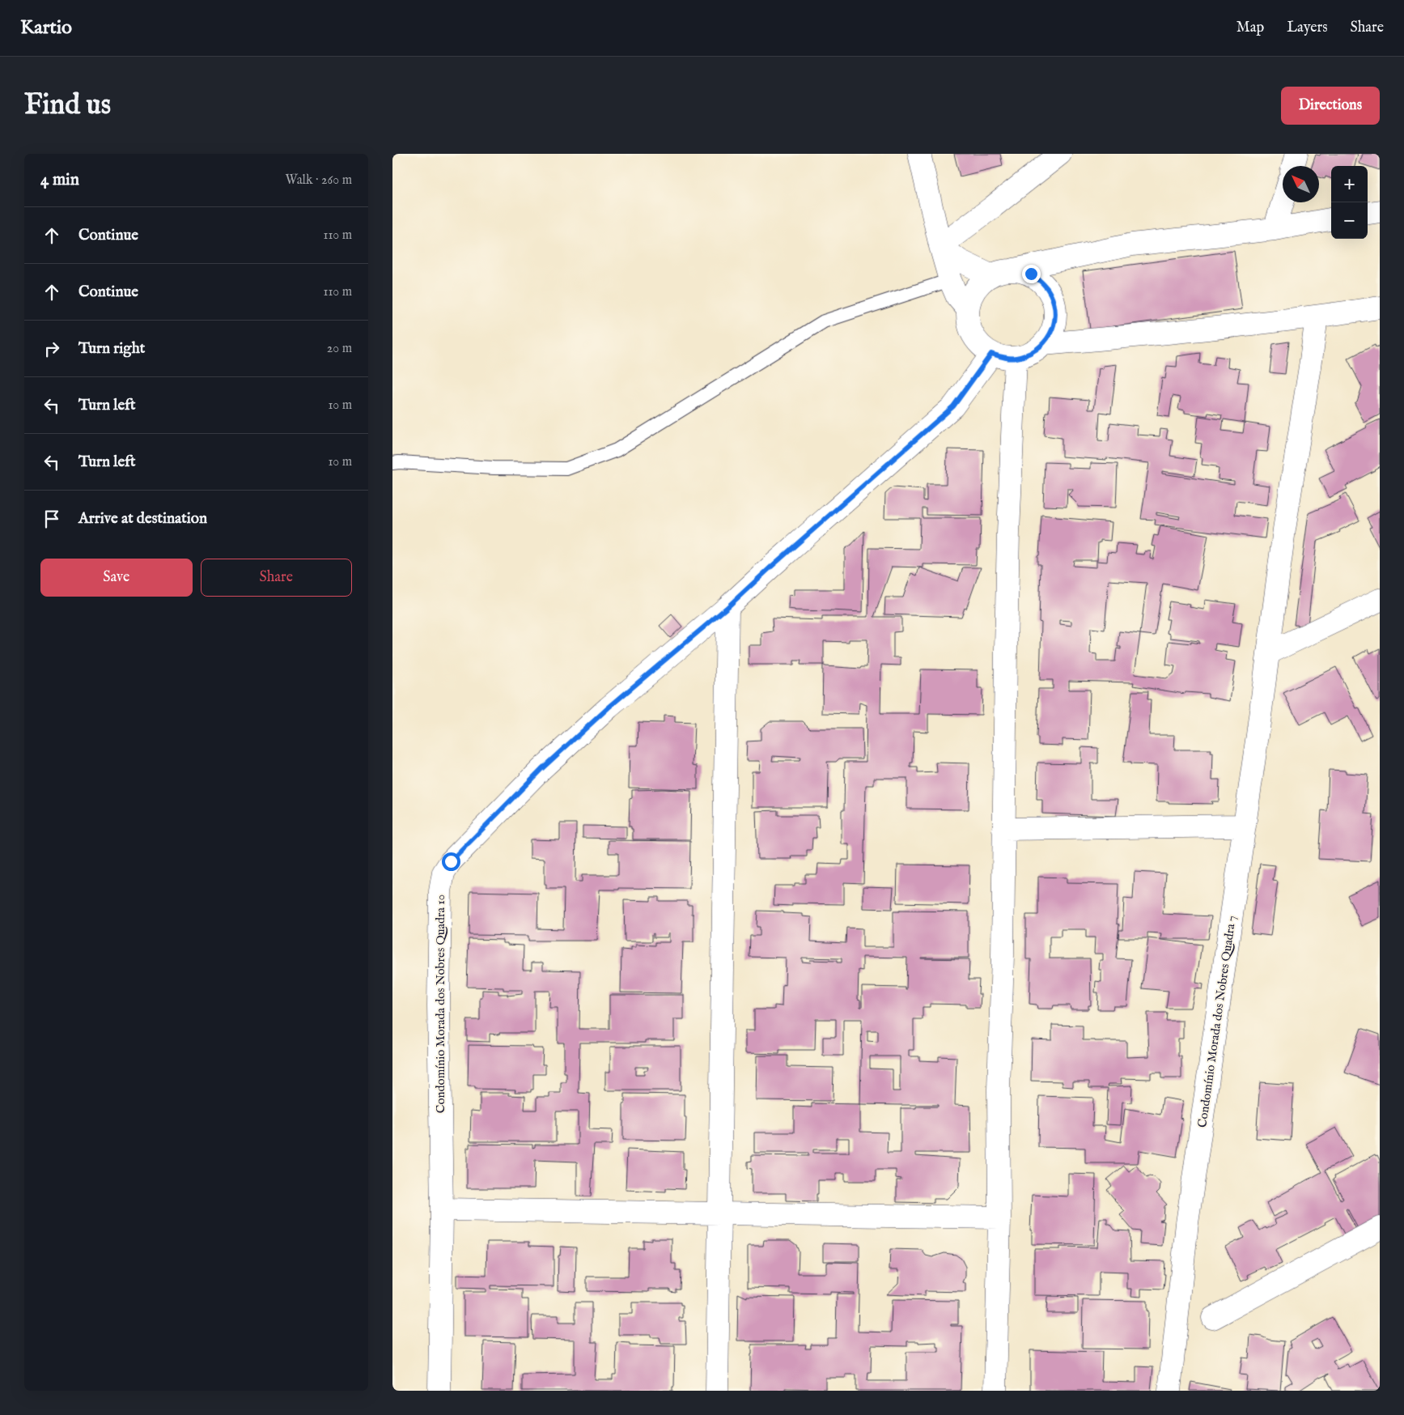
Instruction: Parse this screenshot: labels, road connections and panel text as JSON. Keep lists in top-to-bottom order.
{
  "streets": {
    "street": ["Condomínio Morada dos Nobres Quadra 10", "Condomínio Morada dos Nobres Quadra 7"]
  },
  "north": "top left",
  "page": {
    "header": "Kartio",
    "nav": ["Map", "Layers", "Share"],
    "buttons": [
      "Directions",
      ["Save", "Share"]
    ],
    "title": "Find us",
    "heading": ["4 min", "Walk · 260 m"],
    "map_buttons": ["+", "−"],
    "list": [
      ["Continue", "110 m"],
      ["Continue", "110 m"],
      ["Turn right", "20 m"],
      ["Turn left", "10 m"],
      ["Turn left", "10 m"],
      "Arrive at destination"
    ]
  }
}
